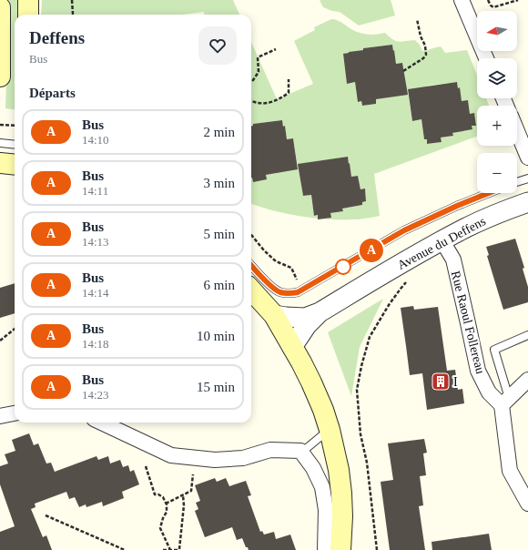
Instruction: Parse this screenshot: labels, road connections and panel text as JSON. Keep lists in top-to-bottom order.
{
  "streets": {
    "street": ["Avenue du Deffens", "Rue Raoul Follereau"]
  },
  "crossings": [
    ["Avenue du Deffens", "Rue Raoul Follereau"]
  ],
  "places": {
    "building": ["I"]
  },
  "lines": ["bus line A"],
  "north": "left",
  "page": {
    "on_map": "A",
    "map_buttons": ["+", "−"],
    "heading": [
      ["Deffens", "Bus"],
      "Départs"
    ],
    "list": [
      {
        "mark": "A",
        "name": "Bus",
        "note": "14:10",
        "value": "2 min"
      },
      {
        "mark": "A",
        "name": "Bus",
        "note": "14:11",
        "value": "3 min"
      },
      {
        "mark": "A",
        "name": "Bus",
        "note": "14:13",
        "value": "5 min"
      },
      {
        "mark": "A",
        "name": "Bus",
        "note": "14:14",
        "value": "6 min"
      },
      {
        "mark": "A",
        "name": "Bus",
        "note": "14:18",
        "value": "10 min"
      },
      {
        "mark": "A",
        "name": "Bus",
        "note": "14:23",
        "value": "15 min"
      }
    ]
  }
}
